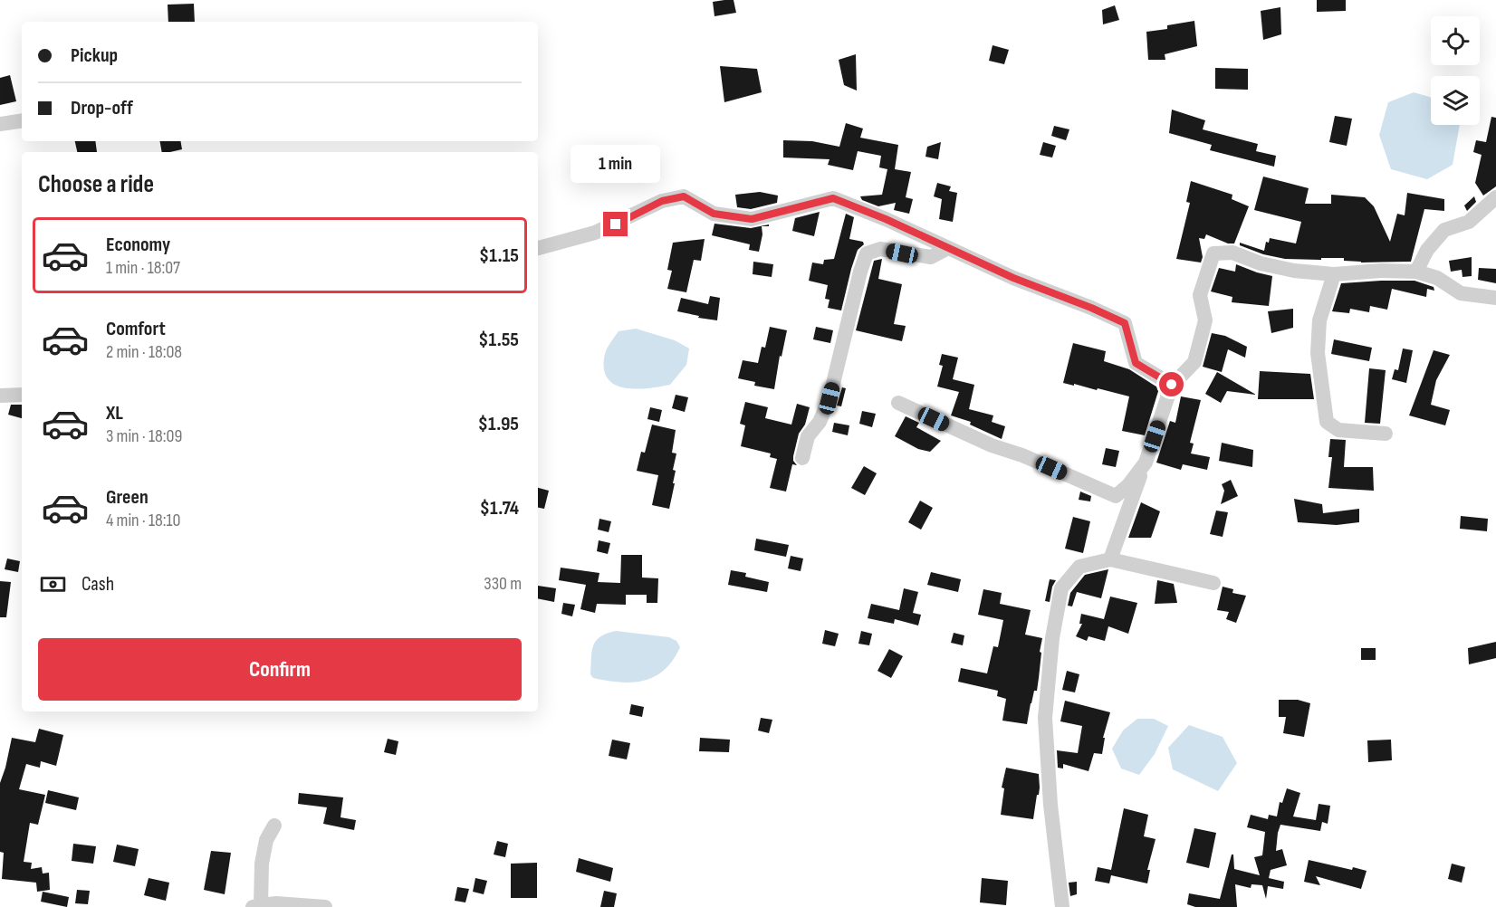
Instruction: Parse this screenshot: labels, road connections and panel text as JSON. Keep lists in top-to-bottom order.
{
  "page": {
    "banner": ["Pickup", "Drop-off"],
    "bubble": "1 min",
    "heading": "Choose a ride",
    "list": [
      {
        "name": "Economy",
        "note": "1 min · 18:07",
        "value": "$1.15"
      },
      {
        "name": "Comfort",
        "note": "2 min · 18:08",
        "value": "$1.55"
      },
      {
        "name": "XL",
        "note": "3 min · 18:09",
        "value": "$1.95"
      },
      {
        "name": "Green",
        "note": "4 min · 18:10",
        "value": "$1.74"
      }
    ],
    "pay": ["Cash", "330 m"],
    "buttons": "Confirm"
  }
}
